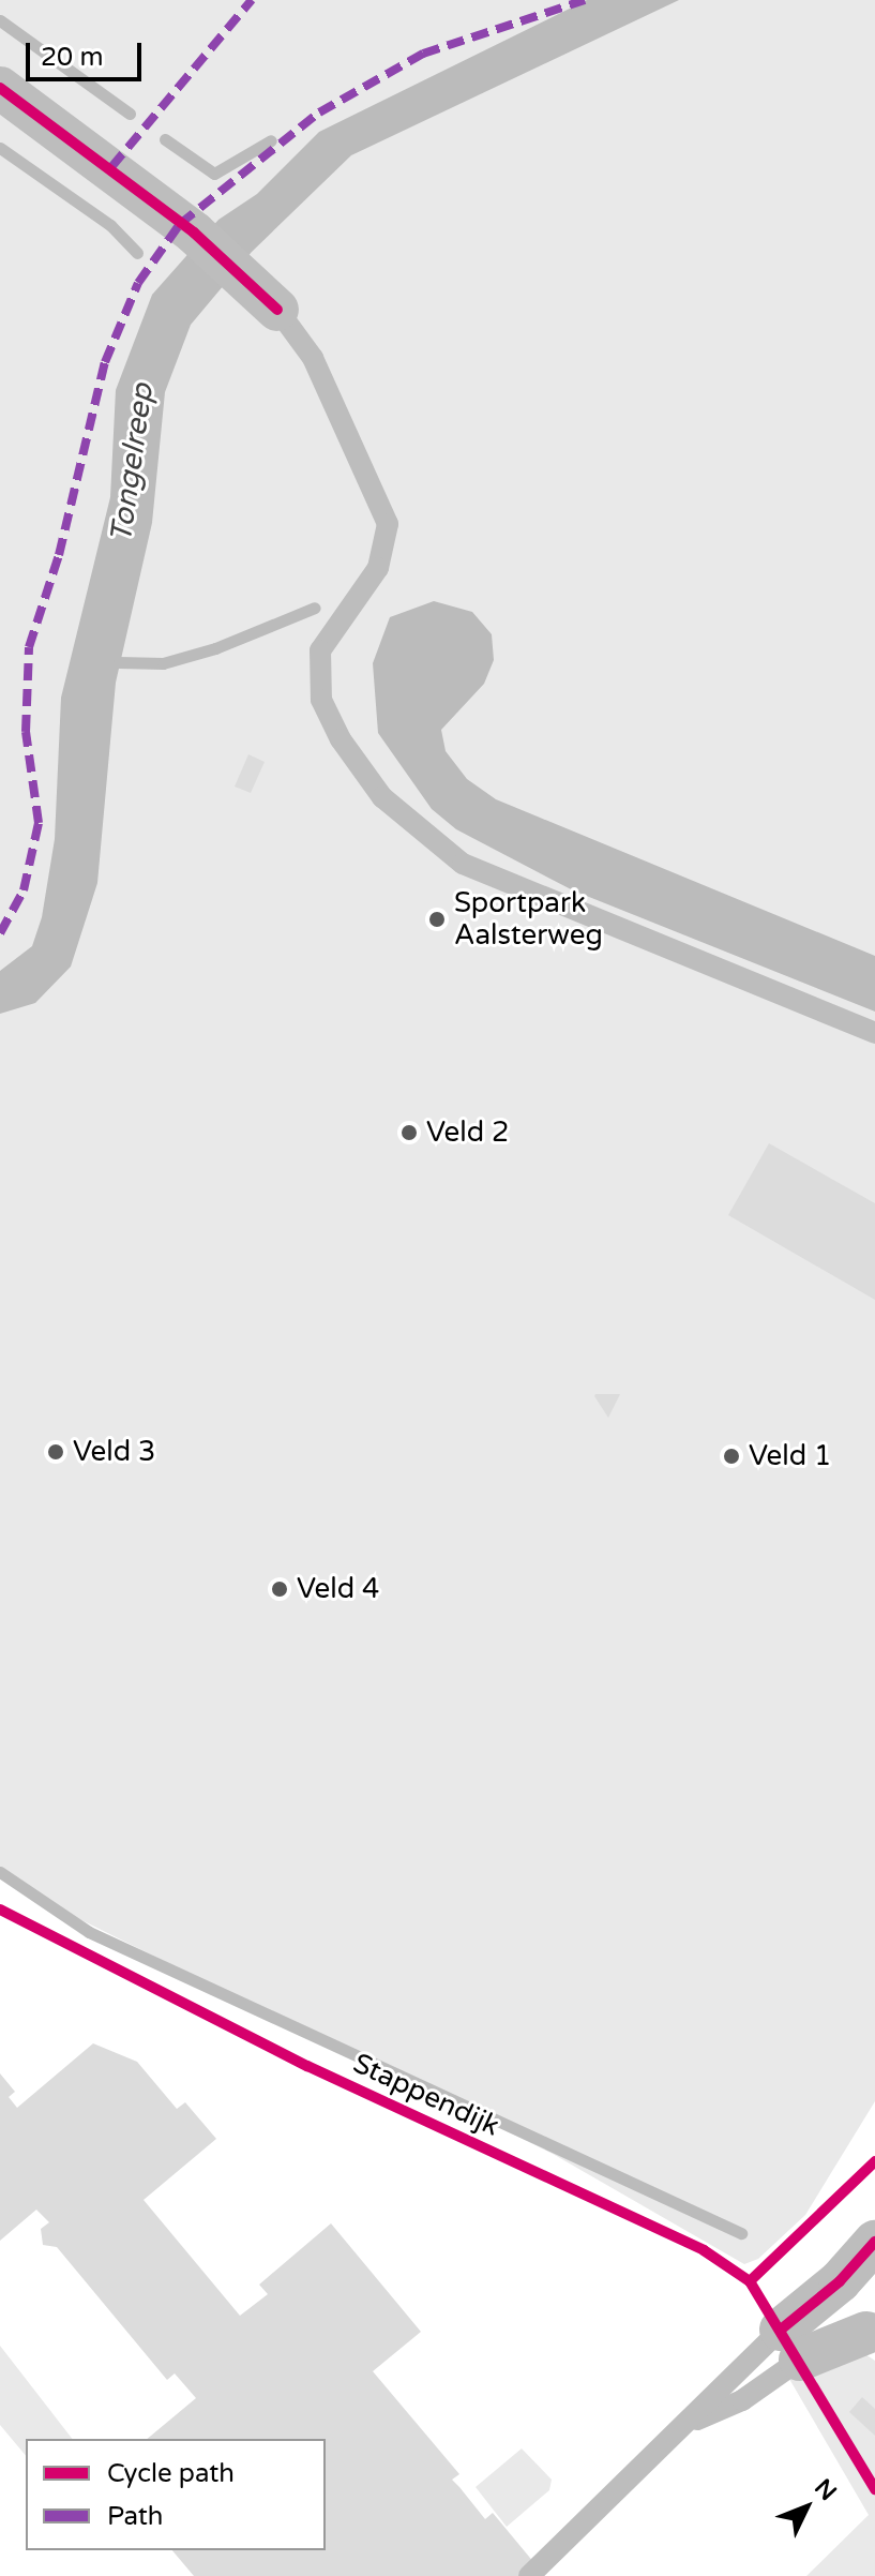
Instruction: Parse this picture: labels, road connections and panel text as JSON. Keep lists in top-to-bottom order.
{
  "streets": {
    "cycle path": ["Stappendijk"]
  },
  "water": ["Tongelreep"],
  "places": [
    "Sportpark Aalsterweg",
    "Veld 2",
    "Veld 3",
    "Veld 1",
    "Veld 4"
  ],
  "legend": ["Cycle path", "Path"],
  "scale_bar": "20 m",
  "north": "top right"
}
